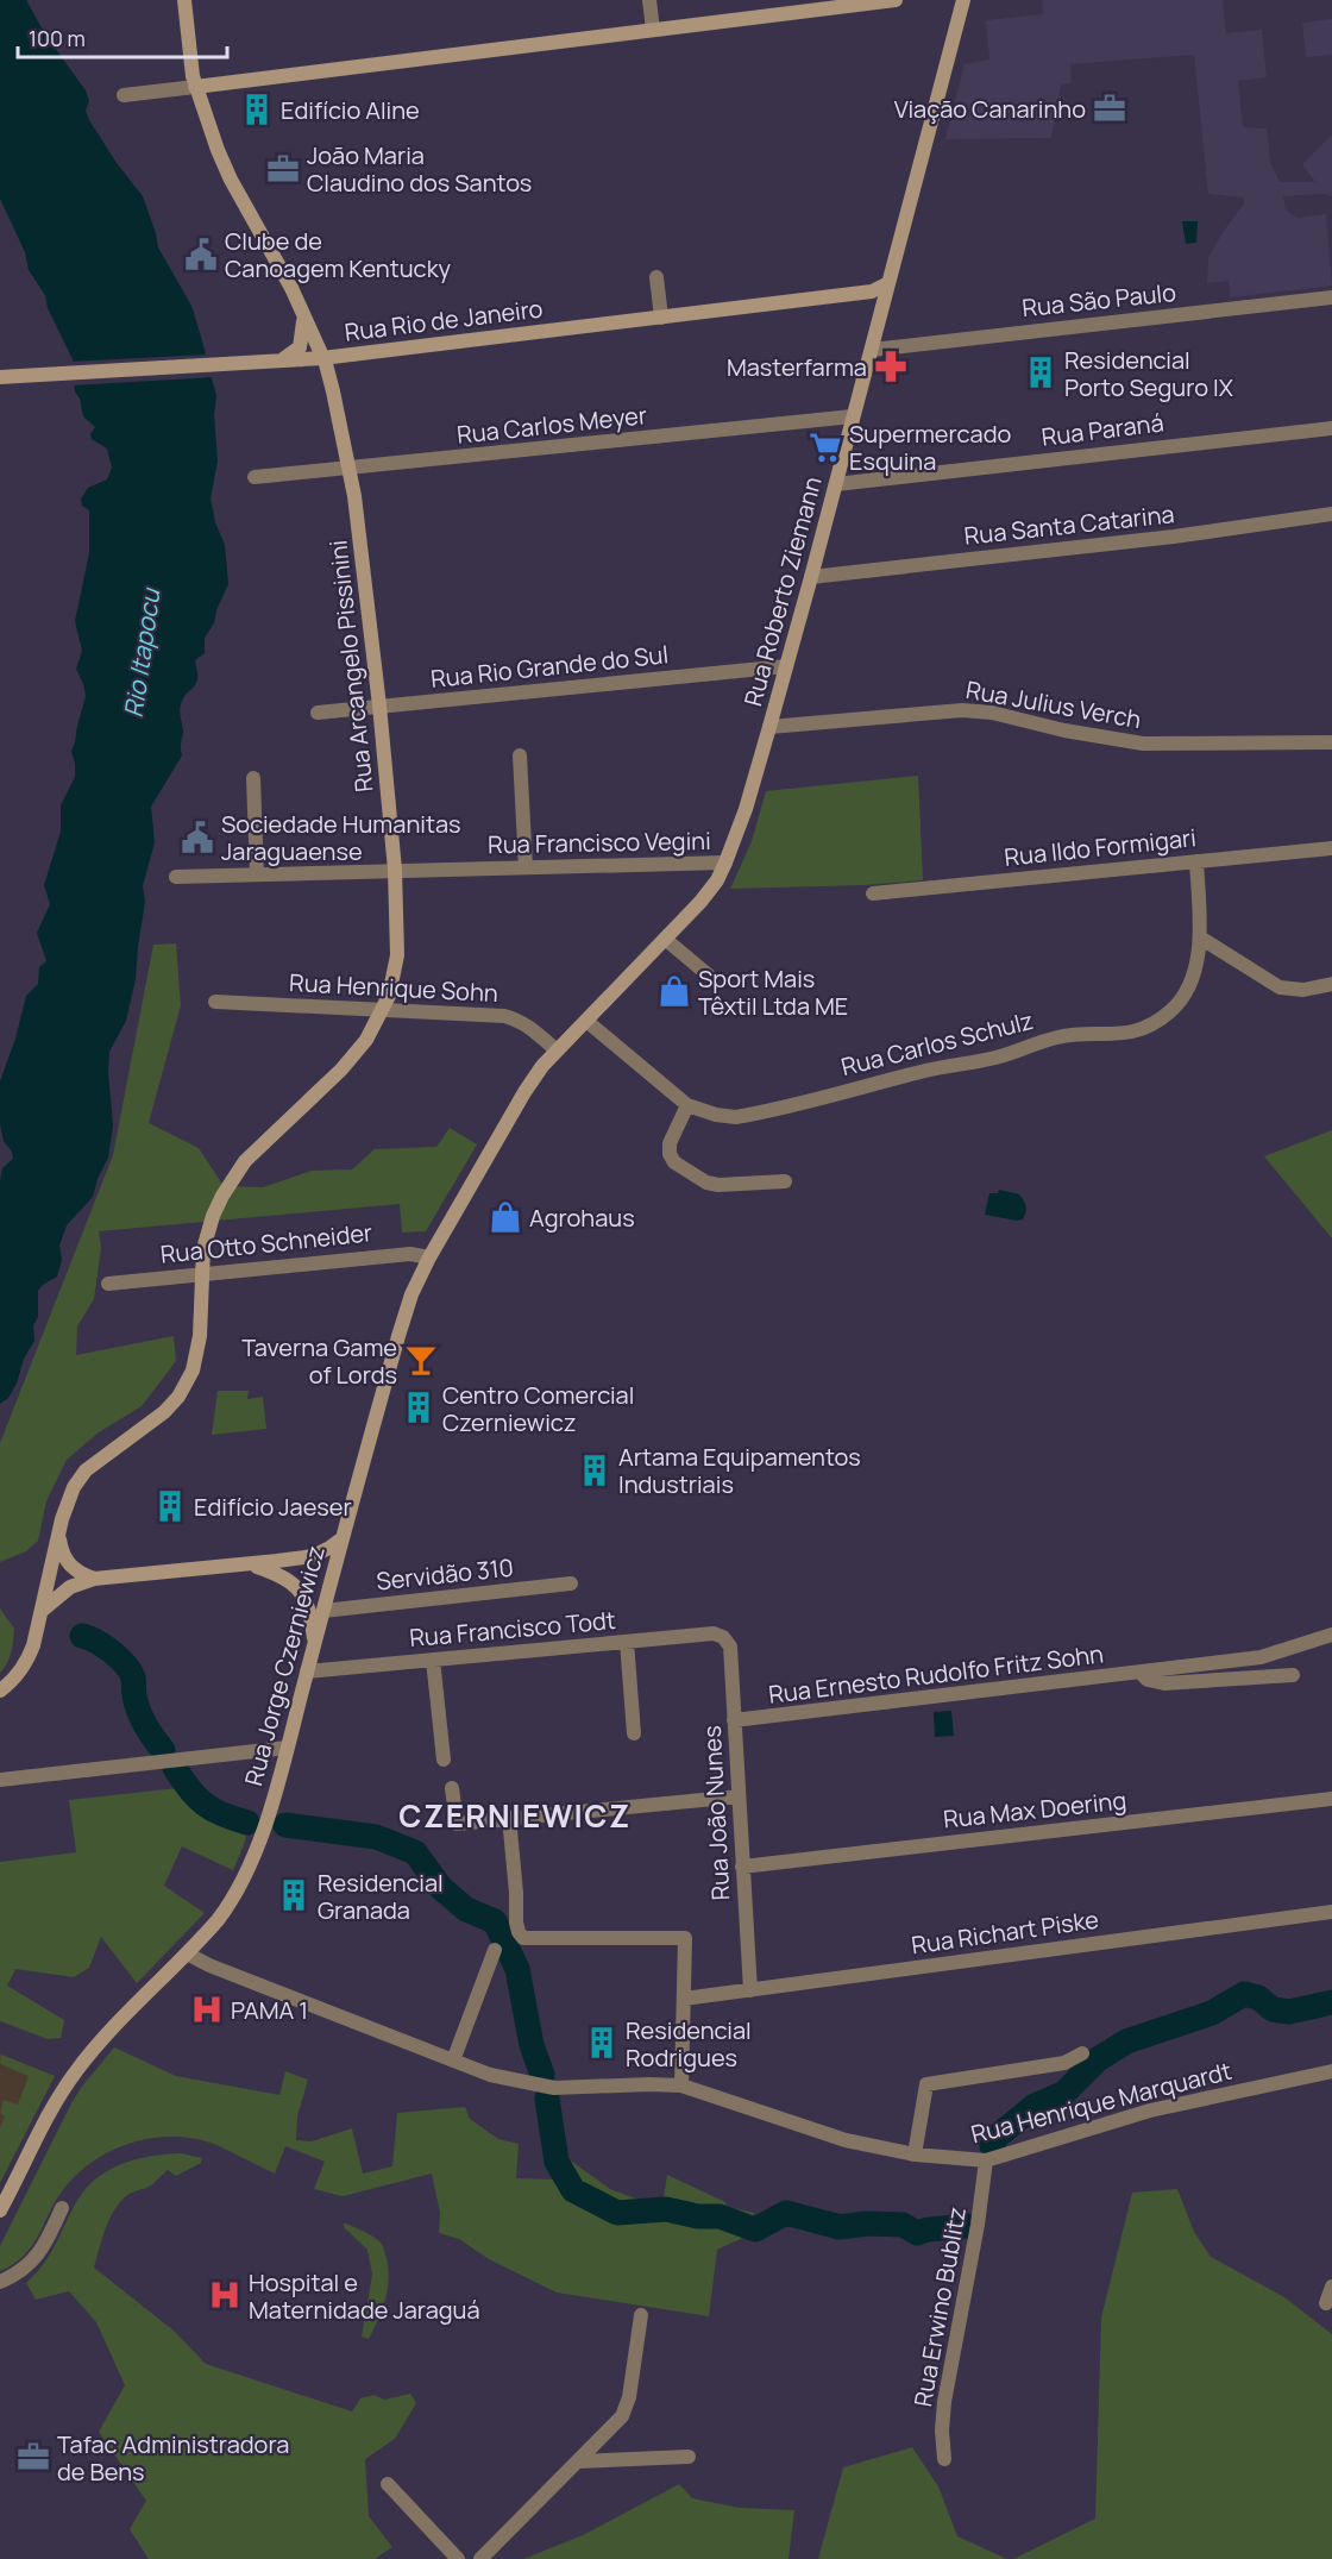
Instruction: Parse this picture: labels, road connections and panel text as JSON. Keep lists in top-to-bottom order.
{
  "streets": {
    "main road": [
      "Rua Rio de Janeiro",
      "Rua Roberto Ziemann",
      "Rua Arcangelo Pissinini",
      "Rua Jorge Czerniewicz"
    ],
    "street": [
      "Rua São Paulo",
      "Rua Carlos Meyer",
      "Rua Paraná",
      "Rua Santa Catarina",
      "Rua Rio Grande do Sul",
      "Rua Julius Verch",
      "Rua Francisco Vegini",
      "Rua Ildo Formigari",
      "Rua Henrique Sohn",
      "Rua Carlos Schulz",
      "Rua Otto Schneider",
      "Servidão 310",
      "Rua Francisco Todt",
      "Rua Ernesto Rudolfo Fritz Sohn",
      "Rua Max Doering",
      "Rua João Nunes",
      "Rua Richart Piske",
      "Rua Henrique Marquardt",
      "Rua Erwino Bublitz"
    ]
  },
  "crossings": [
    ["Rua São Paulo", "Rua Roberto Ziemann"],
    ["Rua Rio de Janeiro", "Rua Roberto Ziemann"],
    ["Rua Rio de Janeiro", "Rua Arcangelo Pissinini"],
    ["Rua Carlos Meyer", "Rua Roberto Ziemann"],
    ["Rua Carlos Meyer", "Rua Arcangelo Pissinini"],
    ["Rua Paraná", "Rua Roberto Ziemann"],
    ["Rua Santa Catarina", "Rua Roberto Ziemann"],
    ["Rua Roberto Ziemann", "Rua Rio Grande do Sul"],
    ["Rua Roberto Ziemann", "Rua Julius Verch"],
    ["Rua Roberto Ziemann", "Rua Francisco Vegini"],
    ["Rua Roberto Ziemann", "Rua Carlos Schulz"],
    ["Rua Roberto Ziemann", "Rua Jorge Czerniewicz"],
    ["Rua Arcangelo Pissinini", "Rua Rio Grande do Sul"],
    ["Rua Arcangelo Pissinini", "Rua Francisco Vegini"],
    ["Rua Arcangelo Pissinini", "Rua Henrique Sohn"],
    ["Rua Arcangelo Pissinini", "Rua Otto Schneider"],
    ["Rua Ildo Formigari", "Rua Carlos Schulz"],
    ["Rua Henrique Sohn", "Rua Jorge Czerniewicz"],
    ["Rua Carlos Schulz", "Rua Jorge Czerniewicz"],
    ["Rua Otto Schneider", "Rua Jorge Czerniewicz"],
    ["Servidão 310", "Rua Jorge Czerniewicz"],
    ["Rua Francisco Todt", "Rua Jorge Czerniewicz"],
    ["Rua Francisco Todt", "Rua João Nunes"],
    ["Rua Jorge Czerniewicz", "Rua Henrique Marquardt"],
    ["Rua Ernesto Rudolfo Fritz Sohn", "Rua João Nunes"],
    ["Rua Max Doering", "Rua João Nunes"],
    ["Rua João Nunes", "Rua Richart Piske"],
    ["Rua Henrique Marquardt", "Rua Erwino Bublitz"]
  ],
  "districts": ["CZERNIEWICZ"],
  "water": ["Rio Itapocu"],
  "places": {
    "office": ["Viação Canarinho", "João Maria Claudino dos Santos", "Tafac Administradora de Bens"],
    "building": [
      "Edifício Aline",
      "Residencial Porto Seguro IX",
      "Centro Comercial Czerniewicz",
      "Artama Equipamentos Industriais",
      "Edifício Jaeser",
      "Residencial Granada",
      "Residencial Rodrigues"
    ],
    "public building": ["Clube de Canoagem Kentucky", "Sociedade Humanitas Jaraguaense"],
    "pharmacy": ["Masterfarma"],
    "supermarket": ["Supermercado Esquina"],
    "shop": ["Sport Mais Têxtil Ltda ME", "Agrohaus"],
    "bar": ["Taverna Game of Lords"],
    "hospital": ["PAMA 1", "Hospital e Maternidade Jaraguá"]
  },
  "scale_bar": "100 m"
}
